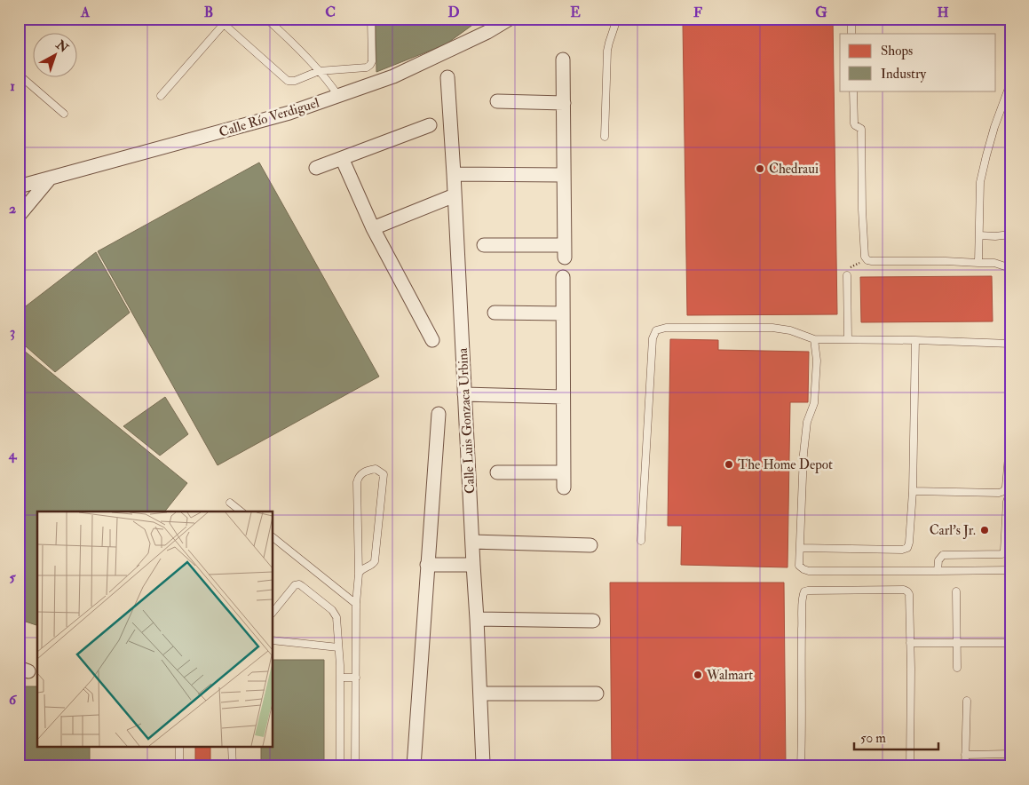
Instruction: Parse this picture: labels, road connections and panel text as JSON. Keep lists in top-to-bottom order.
{
  "streets": {
    "street": ["Calle Río Verdiguel", "Calle Luis Gonzaca Urbina"]
  },
  "places": [
    "Chedraui",
    "The Home Depot",
    "Carl's Jr.",
    "Walmart"
  ],
  "legend": ["Shops", "Industry"],
  "scale_bar": "50 m",
  "north": "top right",
  "grid": {
    "columns": [
      "A",
      "B",
      "C",
      "D",
      "E",
      "F",
      "G",
      "H"
    ],
    "rows": [
      "1",
      "2",
      "3",
      "4",
      "5",
      "6"
    ]
  }
}
